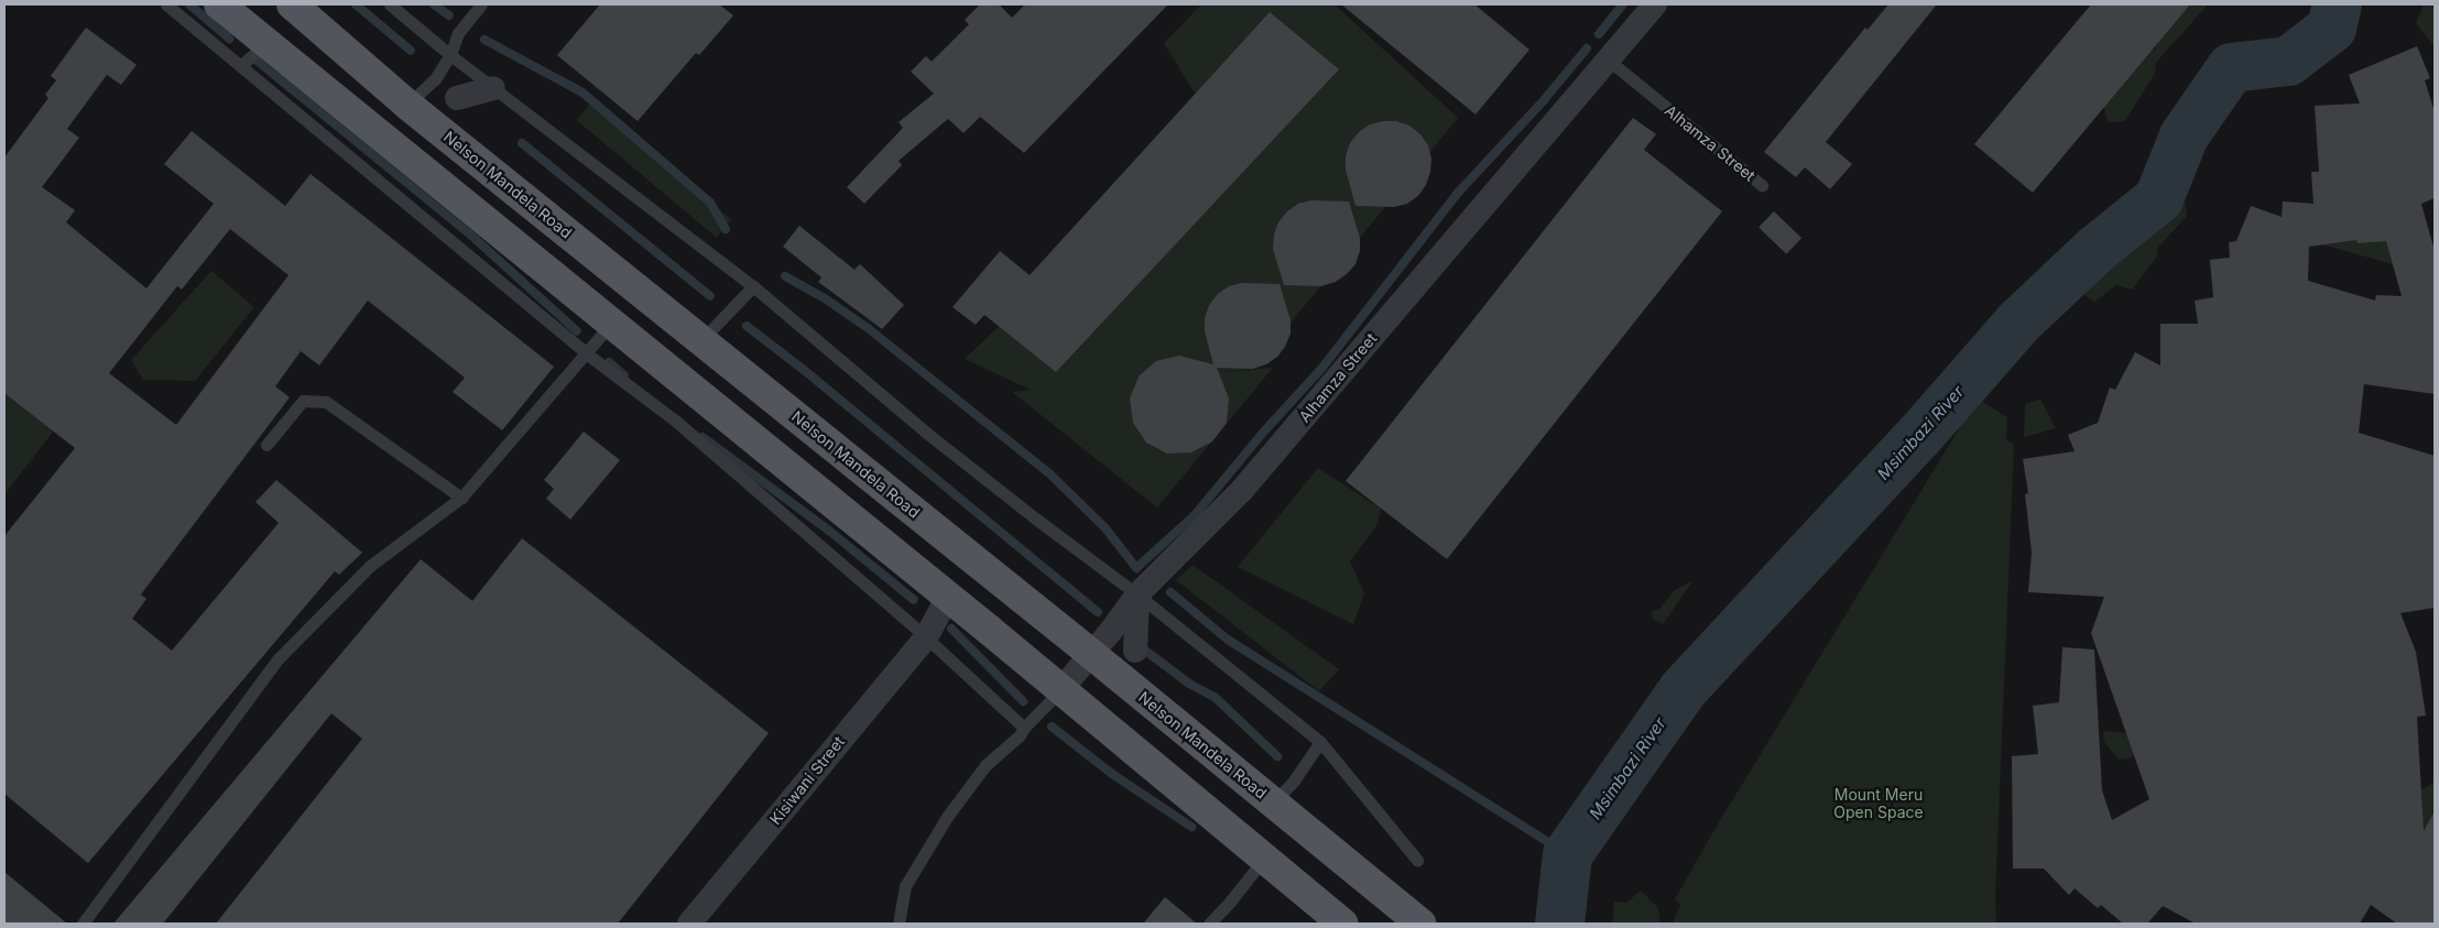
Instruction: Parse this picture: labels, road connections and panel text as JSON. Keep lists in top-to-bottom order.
{
  "streets": {
    "main road": ["Nelson Mandela Road"],
    "street": ["Alhamza Street", "Kisiwani Street"]
  },
  "crossings": [
    ["Alhamza Street", "Nelson Mandela Road"]
  ],
  "water": ["Msimbazi River"],
  "parks": ["Mount Meru Open Space"]
}
